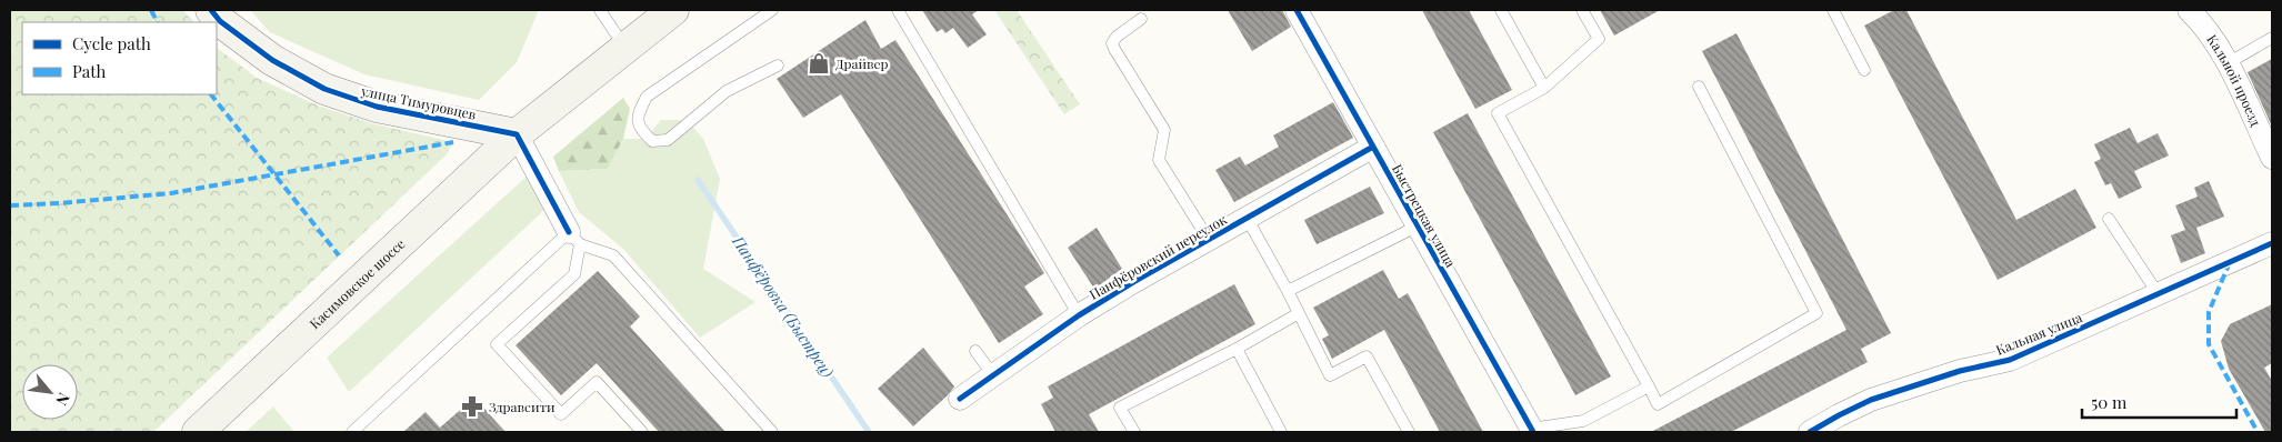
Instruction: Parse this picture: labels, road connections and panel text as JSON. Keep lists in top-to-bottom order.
{
  "streets": {
    "main road": ["улица Тимуровцев", "Касимовское шоссе"],
    "street": [
      "Кальной проезд",
      "Быстрецкая улица",
      "Панфёровский переулок",
      "Кальная улица"
    ]
  },
  "crossings": [
    ["улица Тимуровцев", "Касимовское шоссе"],
    ["Быстрецкая улица", "Панфёровский переулок"]
  ],
  "water": ["Панфёровка (Быстрец)"],
  "places": {
    "shop": ["Драйвер"],
    "pharmacy": ["Здравсити"]
  },
  "legend": ["Cycle path", "Path"],
  "scale_bar": "50 m",
  "north": "bottom right"
}
